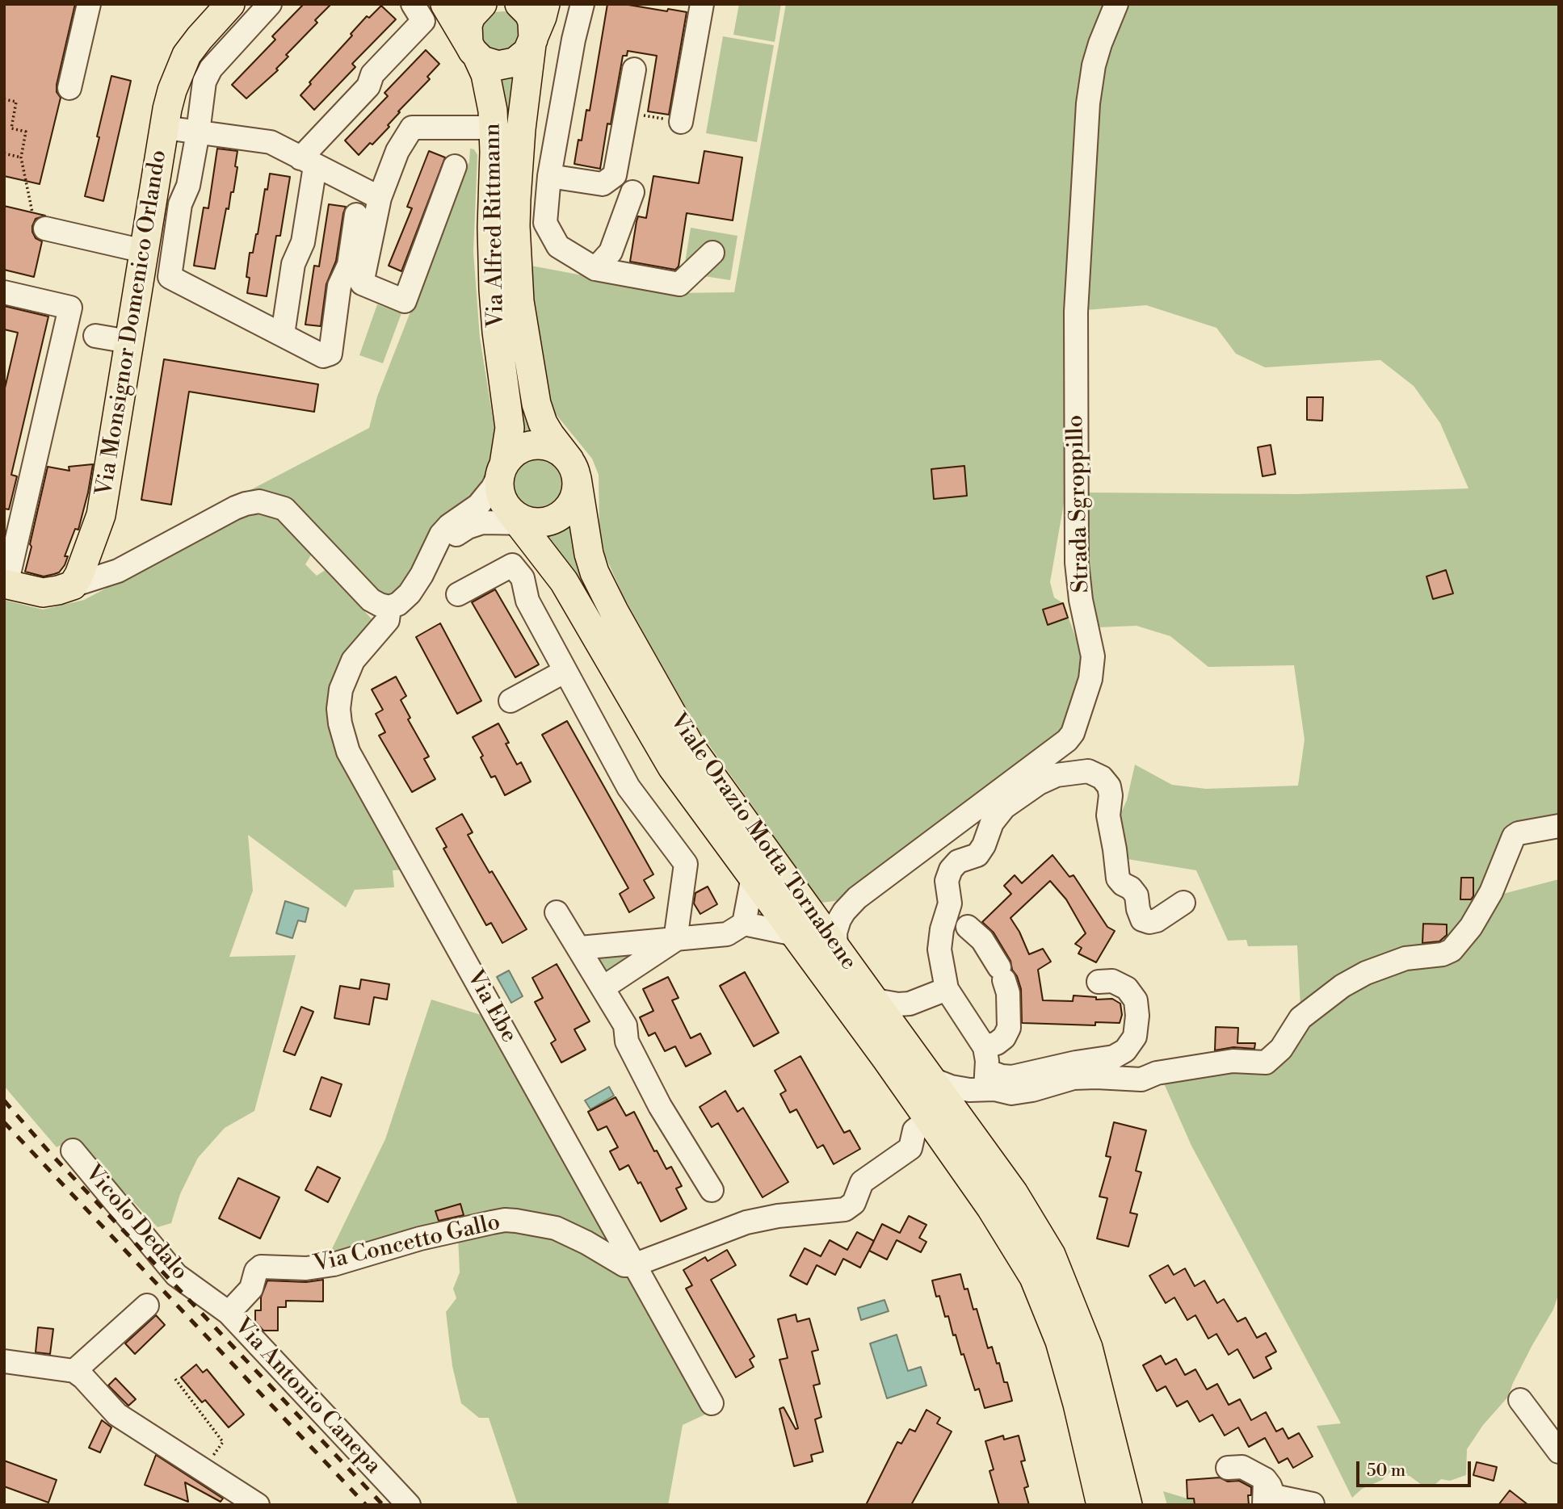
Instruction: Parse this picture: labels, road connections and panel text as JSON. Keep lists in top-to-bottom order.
{
  "streets": {
    "main road": ["Via Alfred Rittmann", "Via Monsignor Domenico Orlando", "Viale Orazio Motta Tornabene"],
    "street": [
      "Strada Sgroppillo",
      "Via Ebe",
      "Vicolo Dedalo",
      "Via Concetto Gallo",
      "Via Antonio Canepa"
    ]
  },
  "crossings": [
    ["Via Alfred Rittmann", "Viale Orazio Motta Tornabene"],
    ["Via Ebe", "Via Concetto Gallo"],
    ["Vicolo Dedalo", "Via Concetto Gallo"],
    ["Vicolo Dedalo", "Via Antonio Canepa"],
    ["Via Concetto Gallo", "Via Antonio Canepa"]
  ],
  "scale_bar": "50 m"
}
